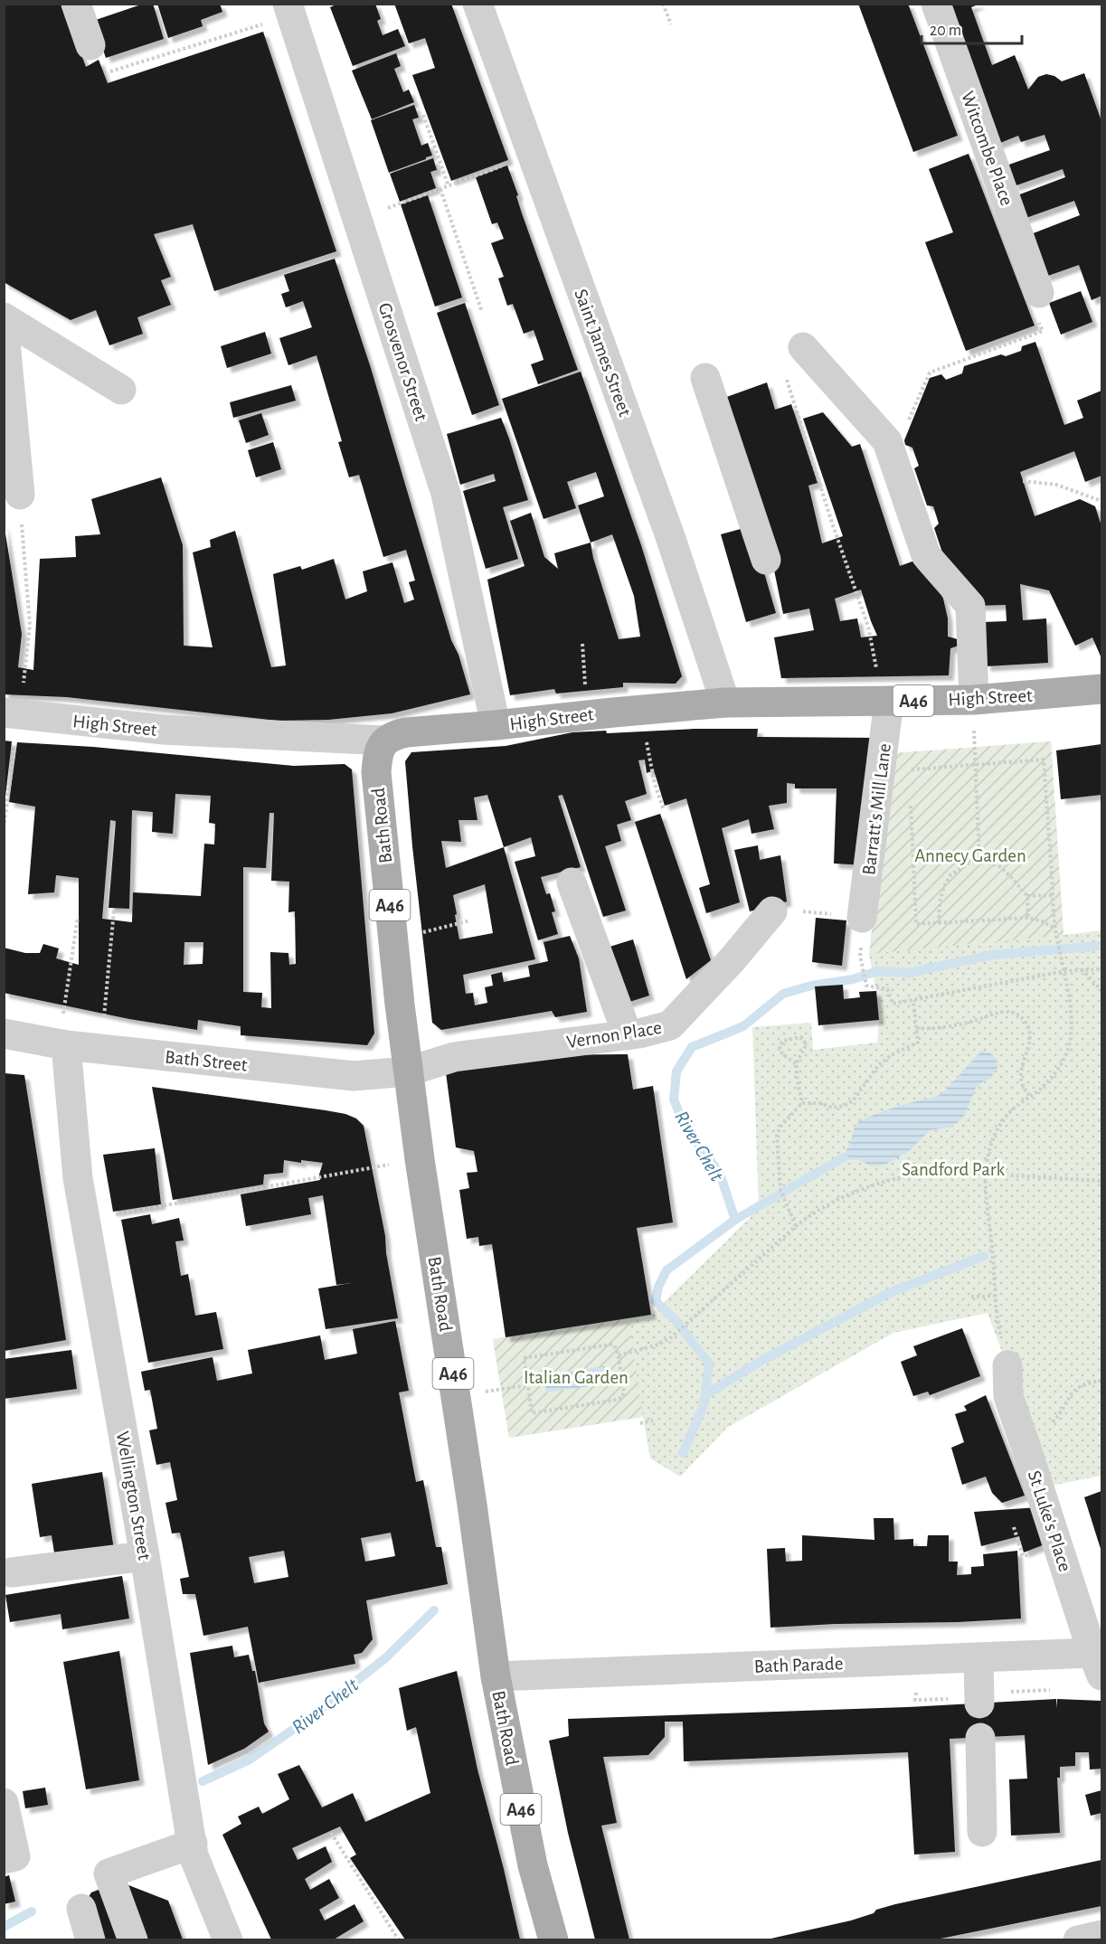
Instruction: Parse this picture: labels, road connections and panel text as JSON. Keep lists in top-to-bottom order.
{
  "streets": {
    "main road": ["High Street", "A46", "Bath Road"],
    "street": [
      "Witcombe Place",
      "Saint James Street",
      "Grosvenor Street",
      "Barratt's Mill Lane",
      "Vernon Place",
      "Bath Street",
      "Wellington Street",
      "St Luke's Place",
      "Bath Parade"
    ]
  },
  "crossings": [
    ["Saint James Street", "High Street"],
    ["Grosvenor Street", "High Street"],
    ["High Street", "Barratt's Mill Lane"],
    ["High Street", "Bath Road"],
    ["Bath Road", "Vernon Place"],
    ["Bath Road", "Bath Street"],
    ["Bath Road", "Bath Parade"],
    ["Vernon Place", "Bath Street"],
    ["Bath Street", "Wellington Street"],
    ["St Luke's Place", "Bath Parade"]
  ],
  "water": ["River Chelt"],
  "parks": ["Annecy Garden", "Sandford Park", "Italian Garden"],
  "scale_bar": "20 m"
}
